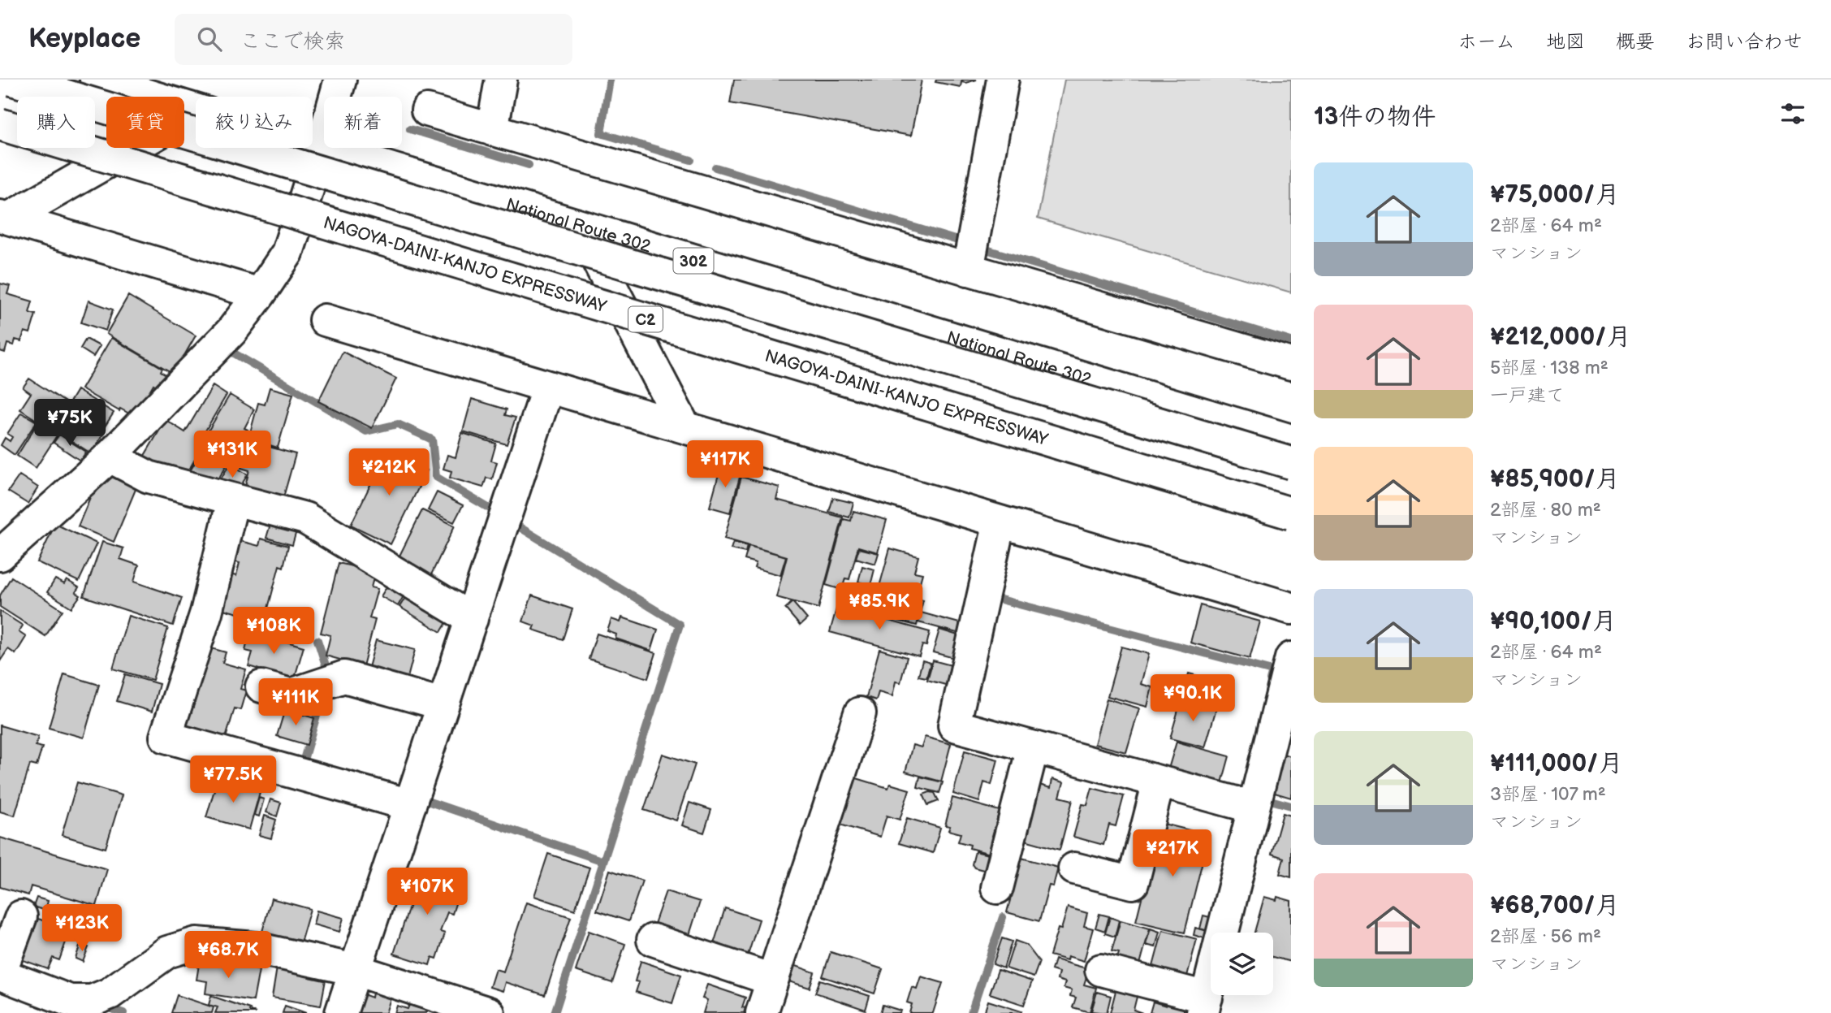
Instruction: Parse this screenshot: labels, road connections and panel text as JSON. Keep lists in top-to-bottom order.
{
  "streets": {
    "main road": [
      "National Route 302",
      "302",
      "NAGOYA-DAINI-KANJO EXPRESSWAY",
      "C2"
    ]
  },
  "page": {
    "header": "Keyplace",
    "search": "ここで検索",
    "nav": [
      "ホーム",
      "地図",
      "概要",
      "お問い合わせ"
    ],
    "heading": "13件の物件",
    "chip": [
      "購入",
      "賃貸",
      "絞り込み",
      "新着"
    ],
    "list": [
      {
        "name": "¥75,000/月",
        "note": "2部屋 · 64 m² · マンション"
      },
      {
        "name": "¥212,000/月",
        "note": "5部屋 · 138 m² · 一戸建て"
      },
      {
        "name": "¥85,900/月",
        "note": "2部屋 · 80 m² · マンション"
      },
      {
        "name": "¥90,100/月",
        "note": "2部屋 · 64 m² · マンション"
      },
      {
        "name": "¥111,000/月",
        "note": "3部屋 · 107 m² · マンション"
      },
      {
        "name": "¥68,700/月",
        "note": "2部屋 · 56 m² · マンション"
      }
    ],
    "price": [
      "¥75K",
      "¥131K",
      "¥117K",
      "¥212K",
      "¥85.9K",
      "¥108K",
      "¥90.1K",
      "¥111K",
      "¥77.5K",
      "¥217K",
      "¥107K",
      "¥123K",
      "¥68.7K"
    ]
  }
}
